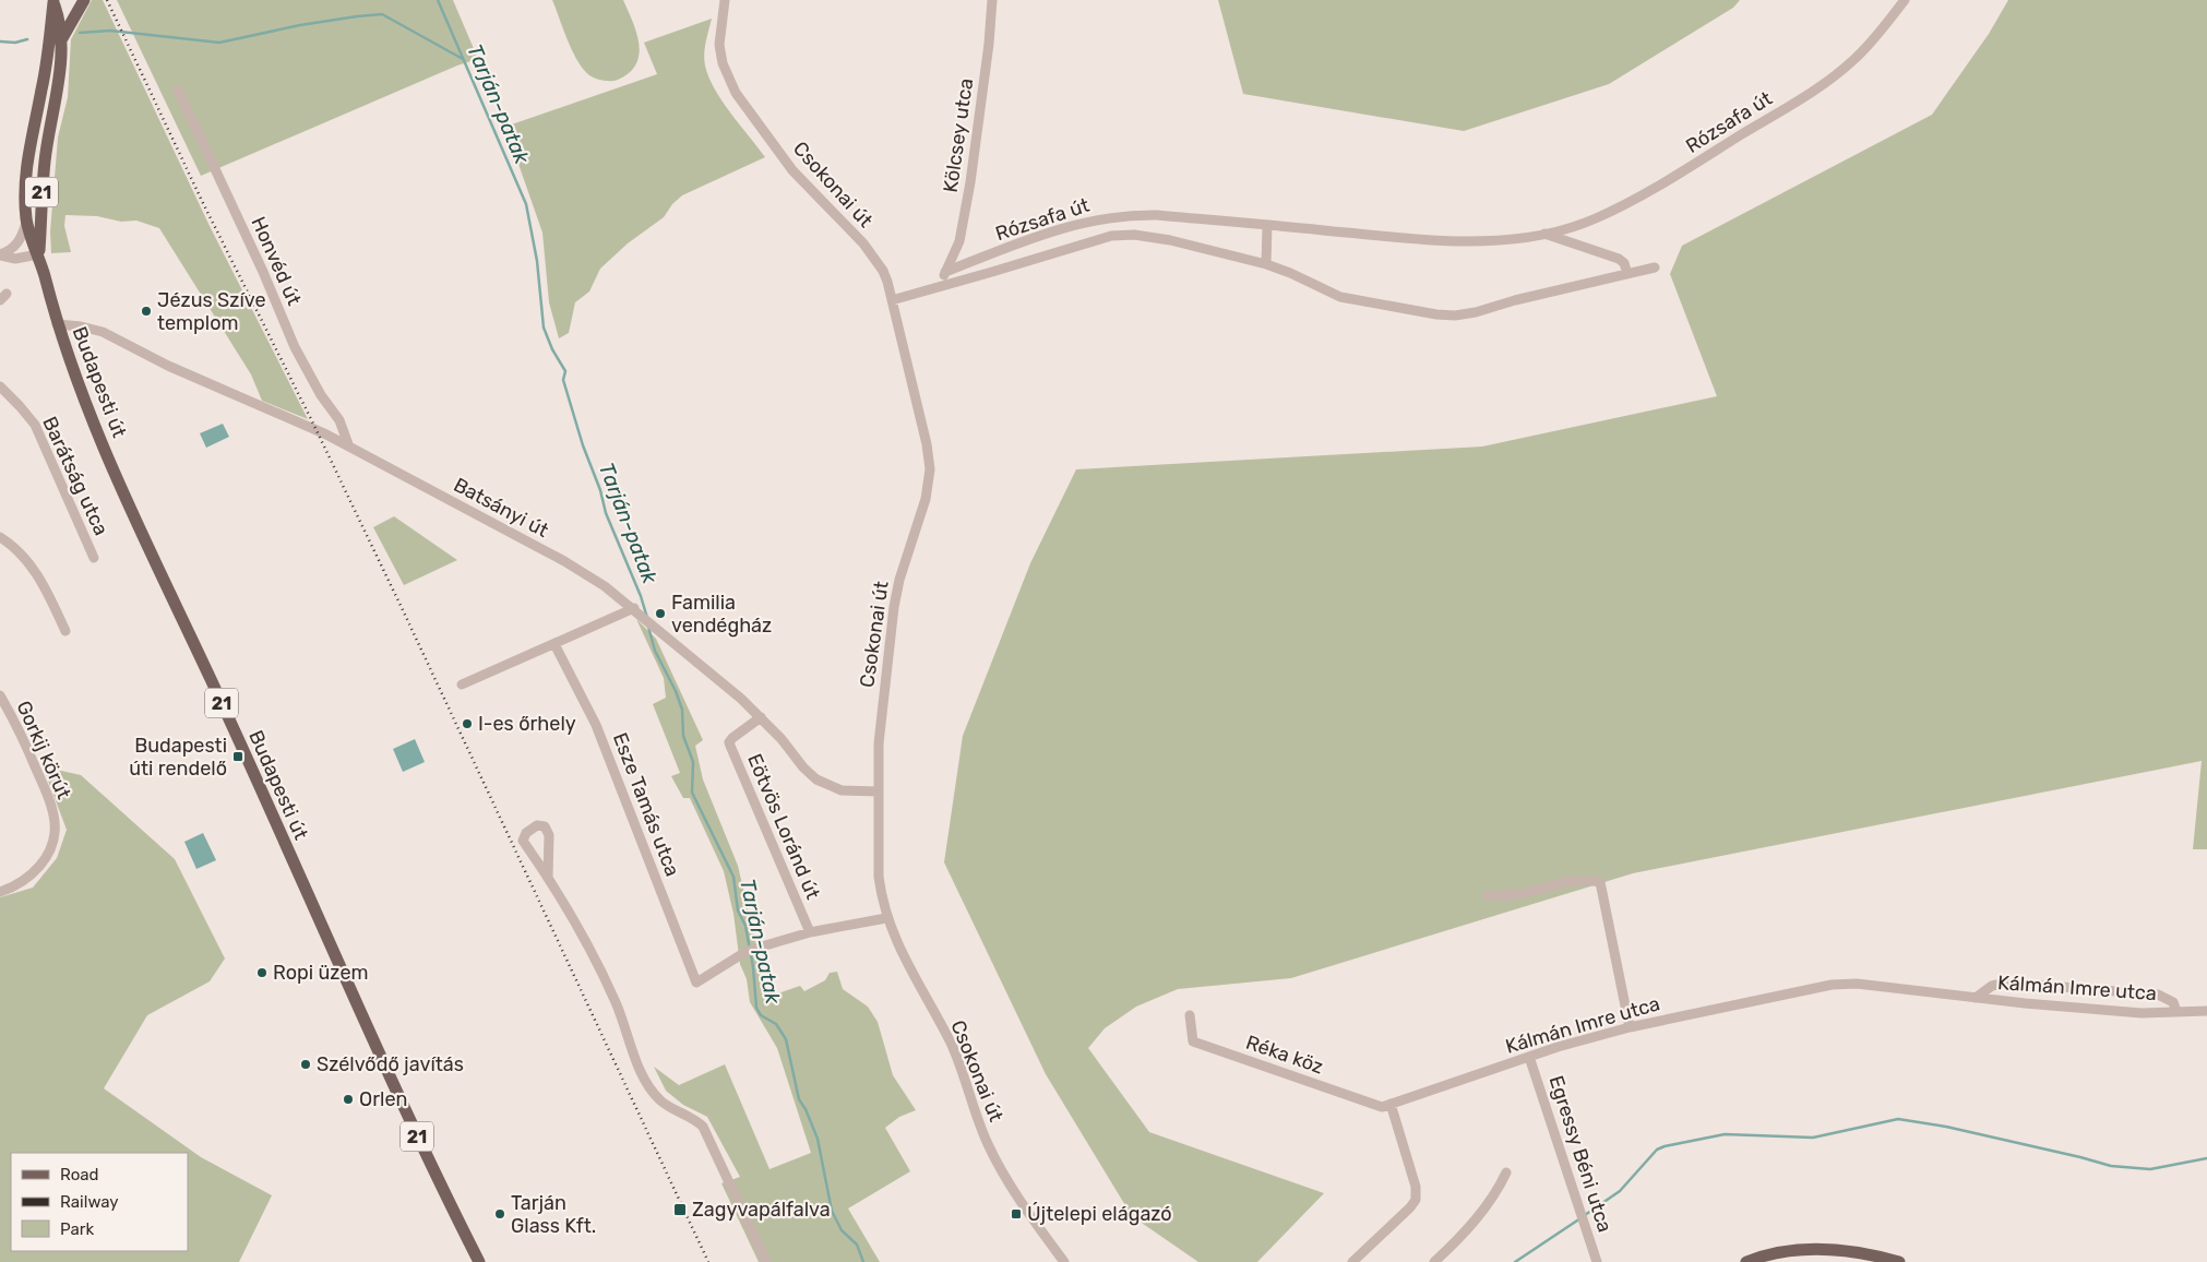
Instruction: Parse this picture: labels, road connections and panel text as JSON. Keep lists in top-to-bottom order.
{
  "streets": {
    "main road": ["21", "Budapesti út"],
    "street": [
      "Rózsafa út",
      "Kölcsey utca",
      "Csokonai út",
      "Honvéd út",
      "Barátság utca",
      "Batsányi út",
      "Gorkij körút",
      "Esze Tamás utca",
      "Eötvös Loránd út",
      "Kálmán Imre utca",
      "Réka köz",
      "Egressy Béni utca"
    ]
  },
  "crossings": [
    ["Rózsafa út", "Kölcsey utca"],
    ["Rózsafa út", "Csokonai út"],
    ["Csokonai út", "Batsányi út"],
    ["21", "Budapesti út"],
    ["Honvéd út", "Batsányi út"],
    ["Budapesti út", "Batsányi út"],
    ["Batsányi út", "Eötvös Loránd út"],
    ["Esze Tamás utca", "Eötvös Loránd út"],
    ["Kálmán Imre utca", "Réka köz"],
    ["Kálmán Imre utca", "Egressy Béni utca"]
  ],
  "water": ["Tarján-patak"],
  "places": {
    "other": [
      "Jézus Szíve templom",
      "Familia vendégház",
      "I-es őrhely",
      "Ropi üzem",
      "Szélvődő javítás",
      "Orlen",
      "Tarján Glass Kft."
    ],
    "transit": ["Budapesti úti rendelő", "Zagyvapálfalva", "Újtelepi elágazó"]
  },
  "legend": ["Road", "Railway", "Park"]
}
